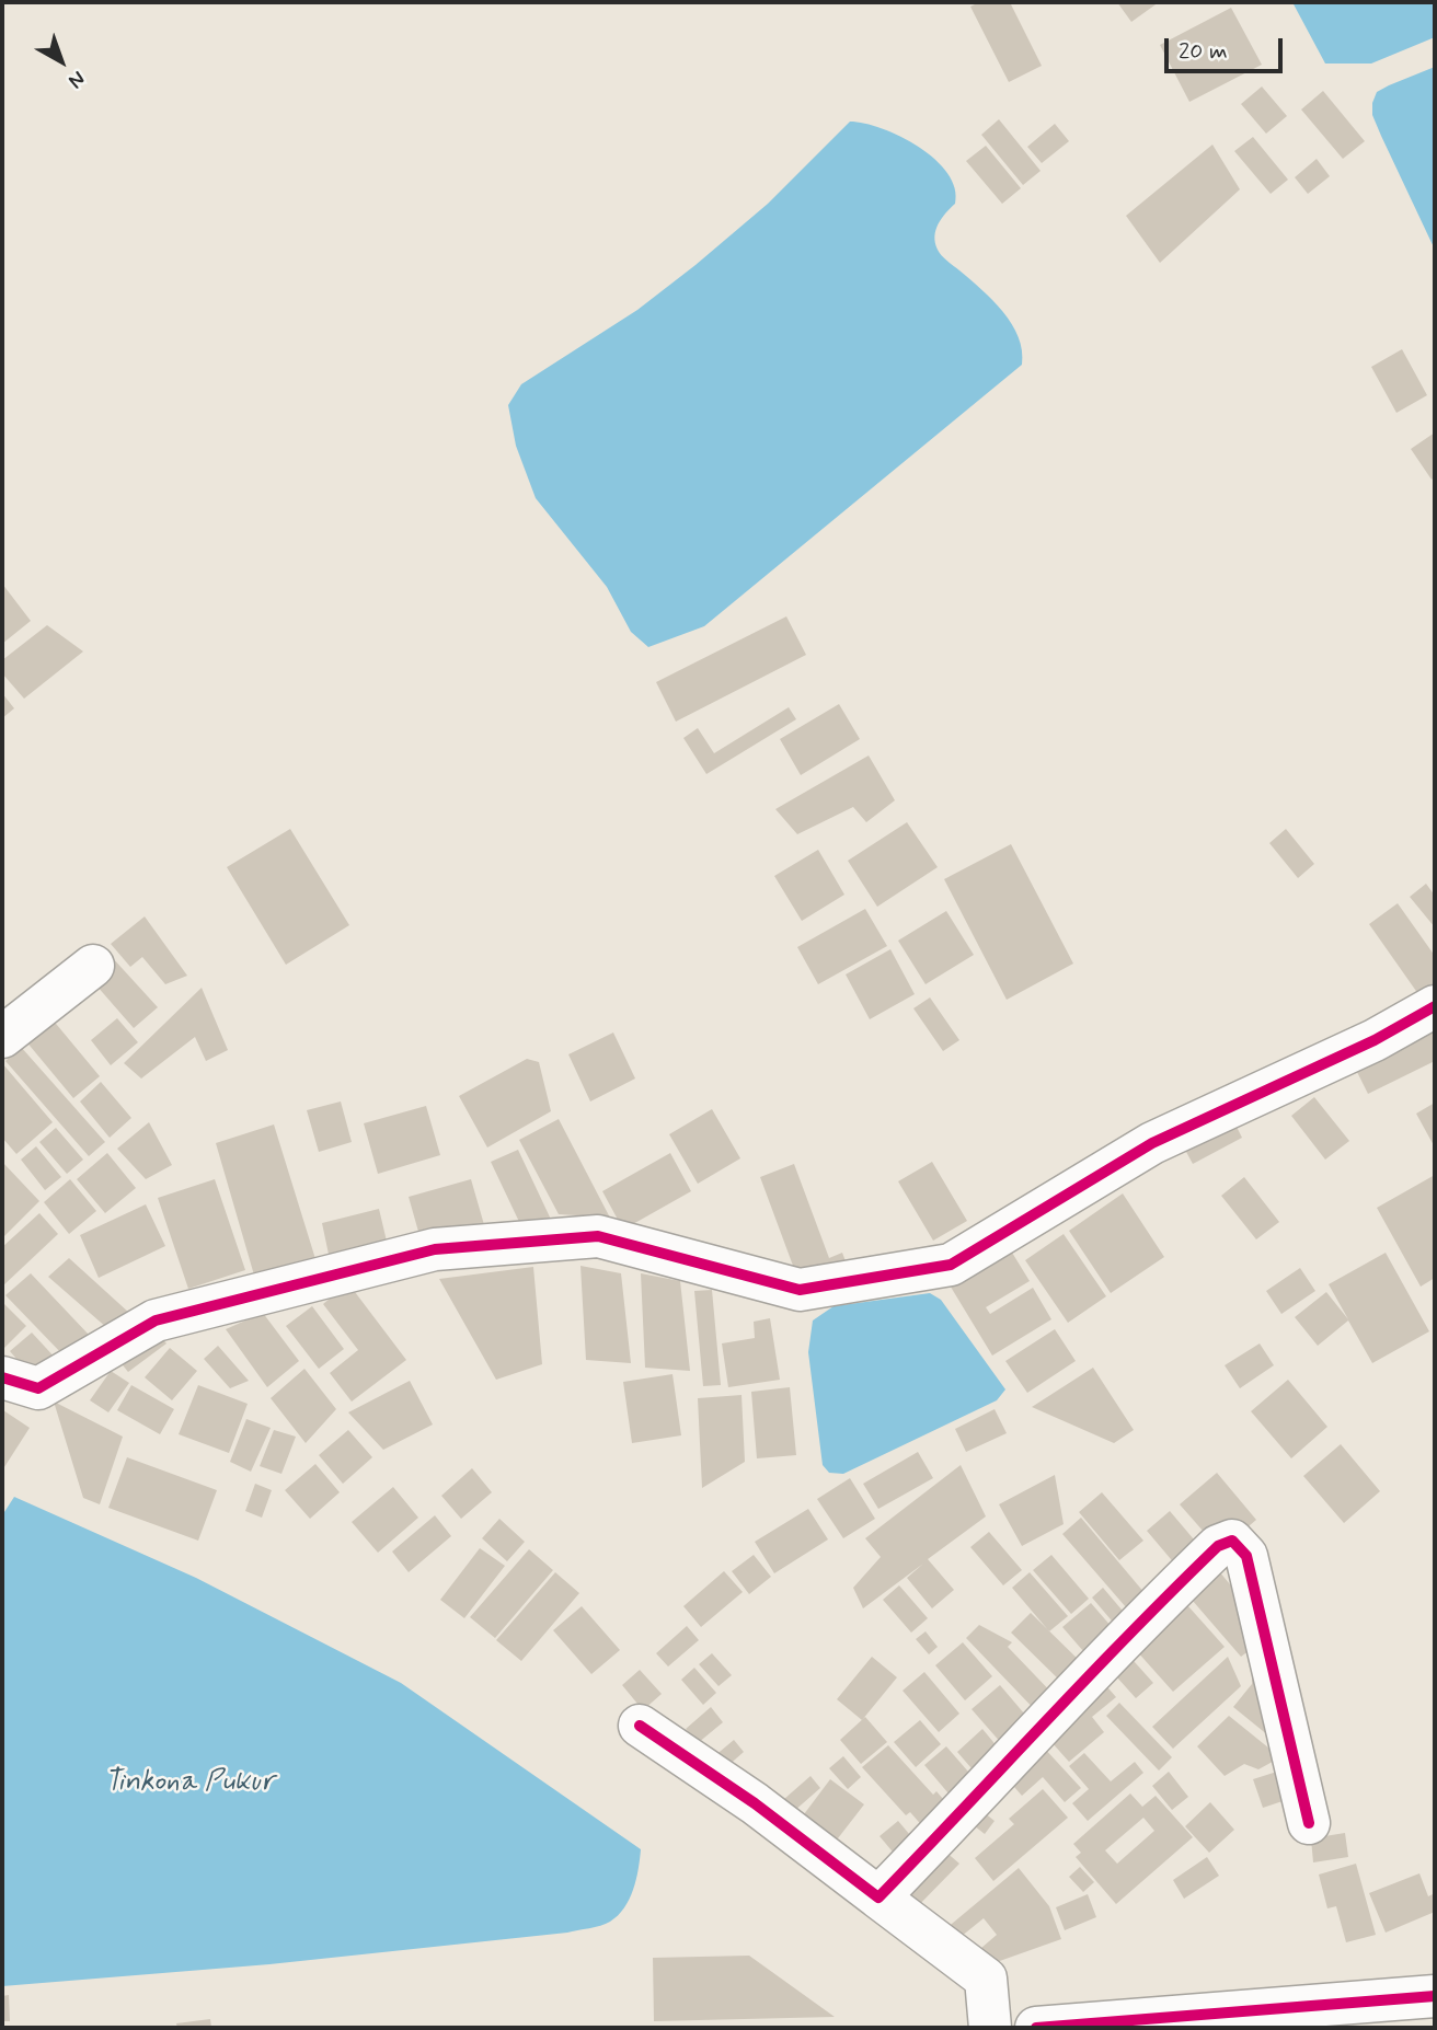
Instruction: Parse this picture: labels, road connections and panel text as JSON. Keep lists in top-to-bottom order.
{
  "water": ["Tinkona Pukur"],
  "scale_bar": "20 m",
  "north": "bottom right"
}
